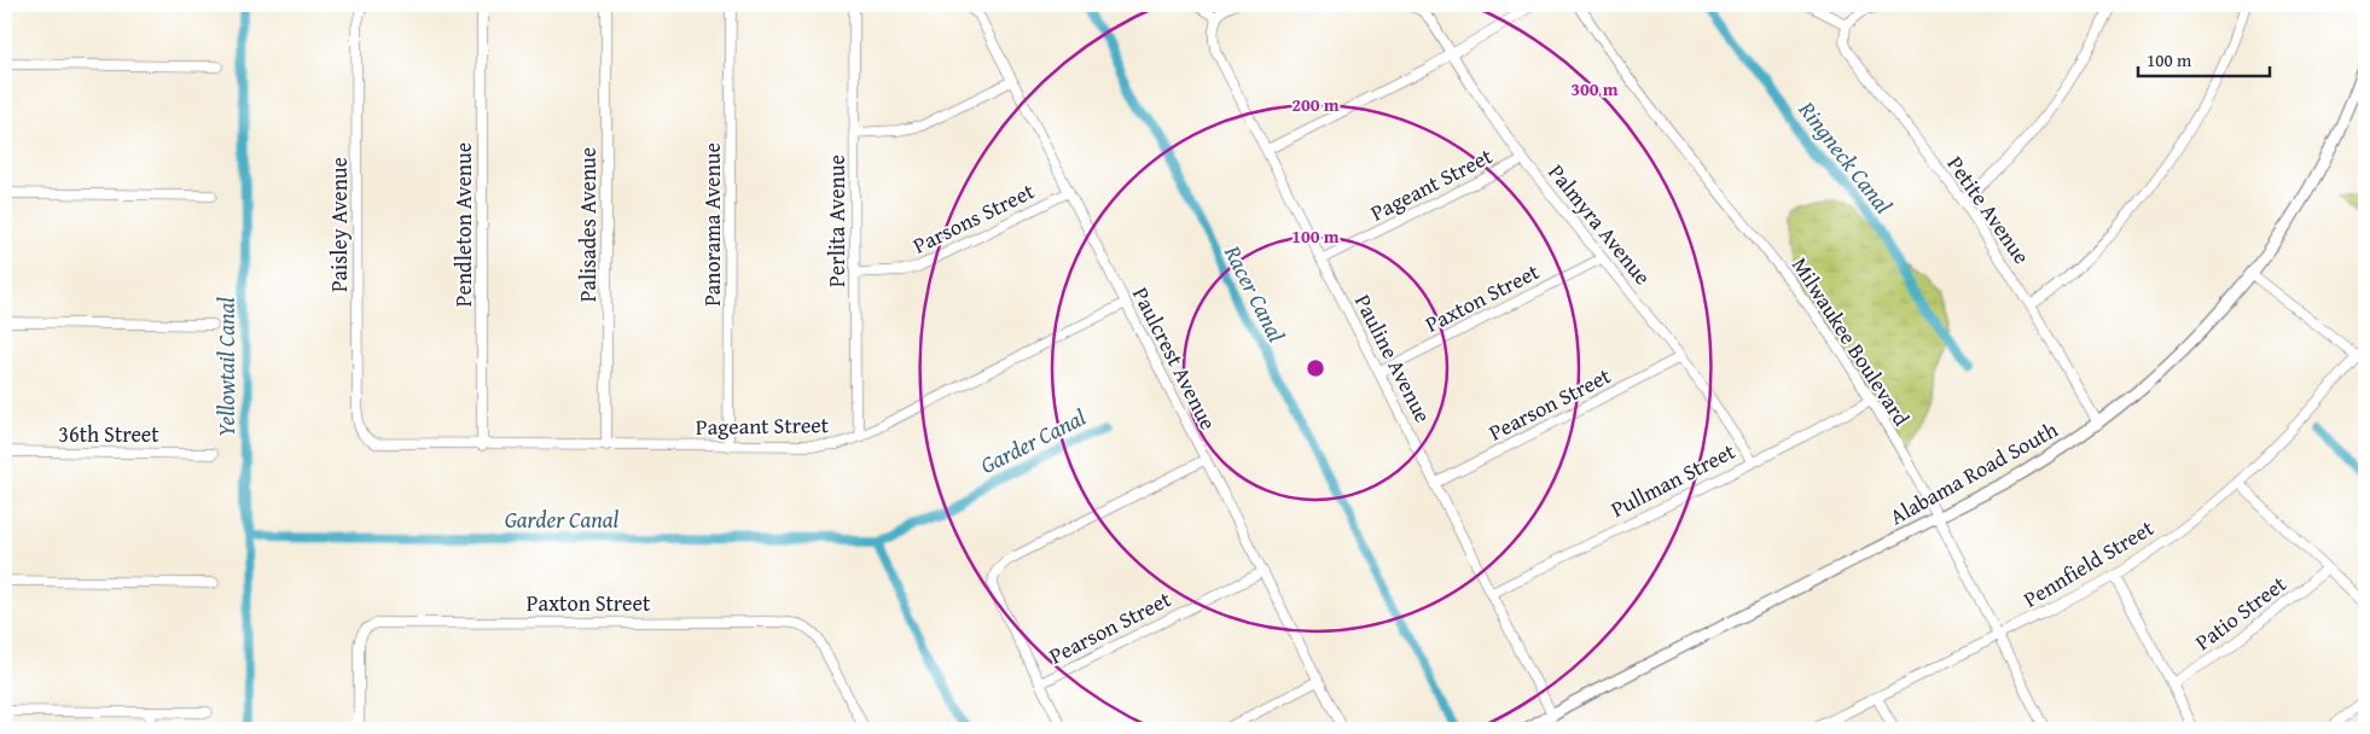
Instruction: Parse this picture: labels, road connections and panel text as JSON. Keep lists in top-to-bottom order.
{
  "streets": {
    "street": [
      "Pageant Street",
      "Petite Avenue",
      "Parsons Street",
      "Perlita Avenue",
      "Paisley Avenue",
      "Pendleton Avenue",
      "Palisades Avenue",
      "Panorama Avenue",
      "Palmyra Avenue",
      "Paxton Street",
      "Milwaukee Boulevard",
      "Paulcrest Avenue",
      "Pauline Avenue",
      "Pearson Street",
      "36th Street",
      "Alabama Road South",
      "Pullman Street",
      "Pennfield Street",
      "Patio Street"
    ]
  },
  "crossings": [
    ["Pageant Street", "Perlita Avenue"],
    ["Pageant Street", "Paisley Avenue"],
    ["Pageant Street", "Pendleton Avenue"],
    ["Pageant Street", "Palisades Avenue"],
    ["Pageant Street", "Panorama Avenue"],
    ["Pageant Street", "Palmyra Avenue"],
    ["Pageant Street", "Paulcrest Avenue"],
    ["Pageant Street", "Pauline Avenue"],
    ["Petite Avenue", "Alabama Road South"],
    ["Parsons Street", "Perlita Avenue"],
    ["Parsons Street", "Paulcrest Avenue"],
    ["Palmyra Avenue", "Paxton Street"],
    ["Palmyra Avenue", "Pearson Street"],
    ["Palmyra Avenue", "Pullman Street"],
    ["Paxton Street", "Pauline Avenue"],
    ["Milwaukee Boulevard", "Alabama Road South"],
    ["Milwaukee Boulevard", "Pullman Street"],
    ["Milwaukee Boulevard", "Pennfield Street"],
    ["Paulcrest Avenue", "Pearson Street"],
    ["Pauline Avenue", "Pearson Street"],
    ["Pauline Avenue", "Alabama Road South"],
    ["Pauline Avenue", "Pullman Street"]
  ],
  "water": [
    "Ringneck Canal",
    "Racer Canal",
    "Yellowtail Canal",
    "Garder Canal"
  ],
  "scale_bar": "100 m",
  "rings": ["300 m", "200 m", "100 m"]
}
